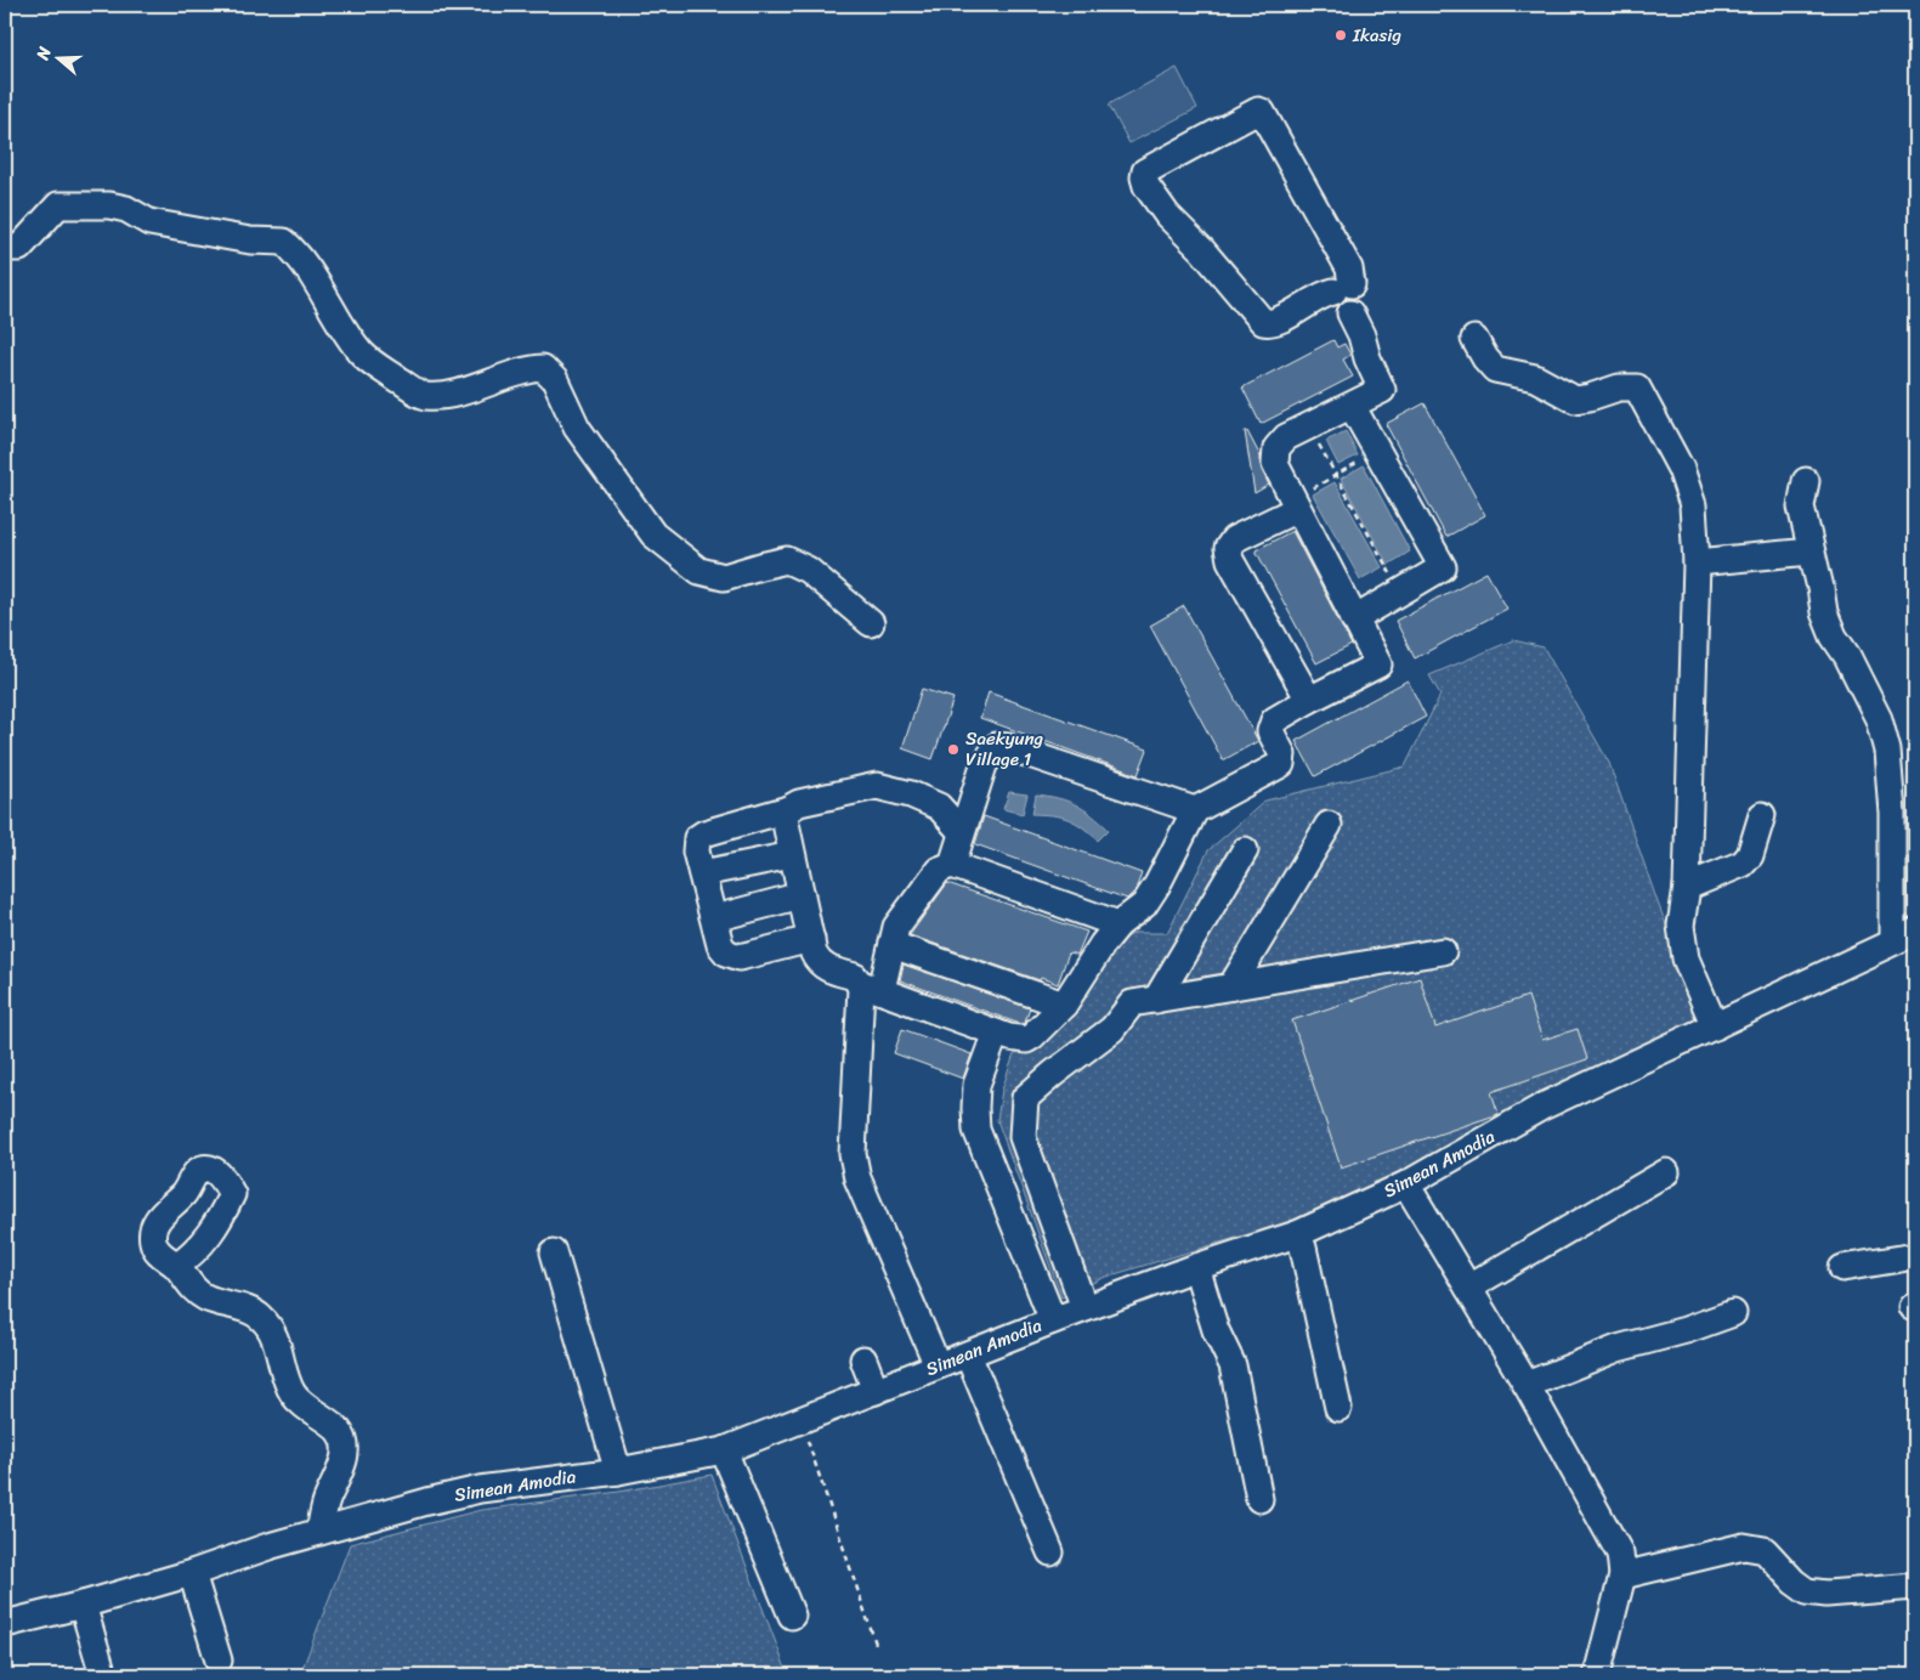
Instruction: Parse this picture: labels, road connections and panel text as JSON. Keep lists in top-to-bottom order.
{
  "streets": {
    "street": ["Simean Amodia"]
  },
  "places": ["Ikasig", "Saekyung Village 1"],
  "north": "left"
}
